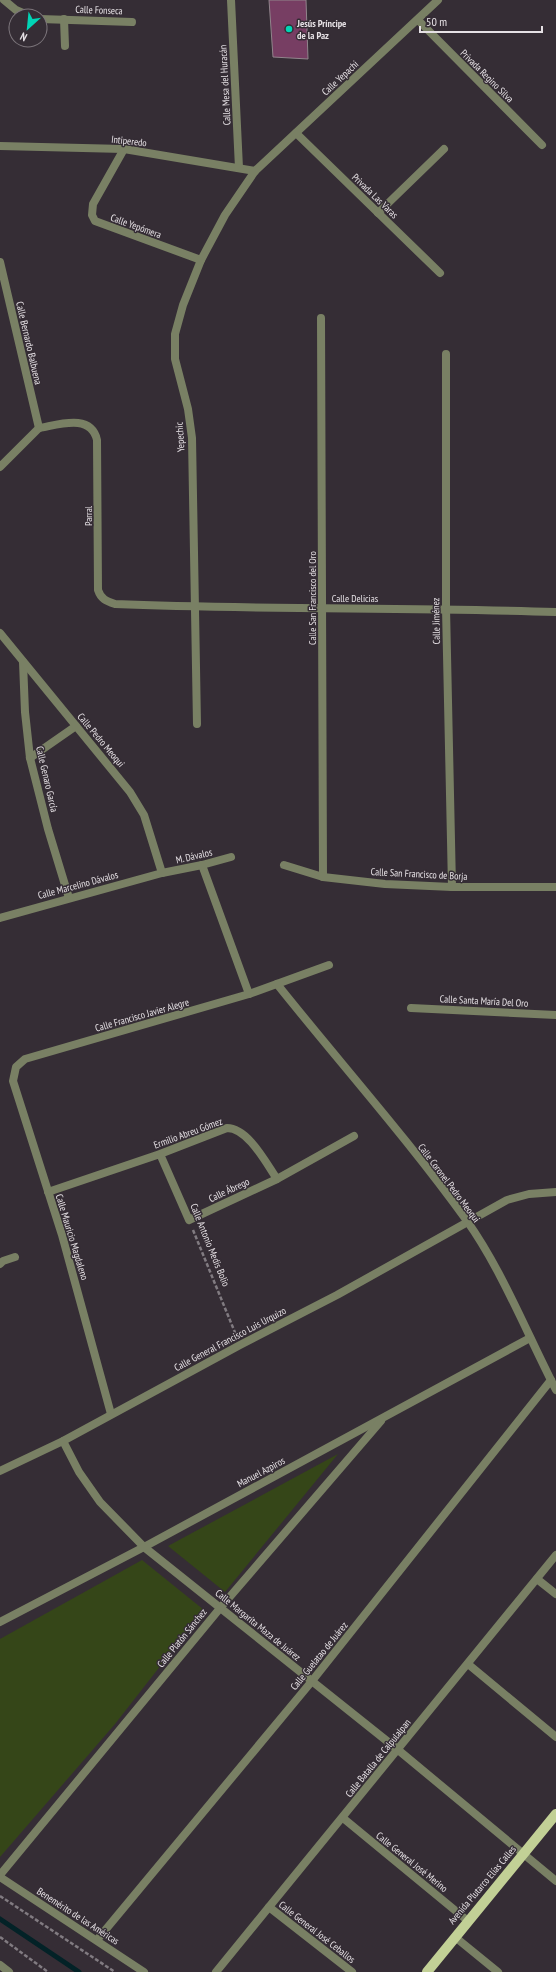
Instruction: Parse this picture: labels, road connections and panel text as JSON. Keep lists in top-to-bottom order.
{
  "streets": {
    "main road": ["Avenida Plutarco Elías Calles"],
    "street": [
      "Calle Fonseca",
      "Privada Regino Silva",
      "Calle Yepachi",
      "Calle Mesa del Huracán",
      "Intiperedo",
      "Privada Las Varas",
      "Calle Yepómera",
      "Calle Bernardo Balbuena",
      "Yepechic",
      "Parral",
      "Calle San Francisco del Oro",
      "Calle Delicias",
      "Calle Jiménez",
      "Calle Pedro Meoqui",
      "Calle Genaro García",
      "M. Dávalos",
      "Calle San Francisco de Borja",
      "Calle Marcelino Dávalos",
      "Calle Santa María Del Oro",
      "Calle Francisco Javier Alegre",
      "Ermilio Abreu Gómez",
      "Calle Coronel Pedro Meoqui",
      "Calle Ábrego",
      "Calle Mauricio Magdaleno",
      "Calle Antonio Medis Bolio",
      "Calle General Francisco Luis Urquizo",
      "Manuel Azpiros",
      "Calle Margarita Maza de Juárez",
      "Calle Platón Sánchez",
      "Calle Guelatao de Juárez",
      "Calle Batalla de Calpulalpan",
      "Calle General José Merino",
      "Benemérito de las Américas",
      "Calle General José Ceballos"
    ]
  },
  "crossings": [
    ["Privada Regino Silva", "Calle Yepachi"],
    ["Calle Yepachi", "Intiperedo"],
    ["Calle Yepachi", "Privada Las Varas"],
    ["Calle Yepachi", "Yepechic"],
    ["Calle Mesa del Huracán", "Intiperedo"],
    ["Intiperedo", "Calle Yepómera"],
    ["Intiperedo", "Yepechic"],
    ["Calle Yepómera", "Yepechic"],
    ["Calle Bernardo Balbuena", "Parral"],
    ["Yepechic", "Calle Delicias"],
    ["Parral", "Calle Delicias"],
    ["Calle San Francisco del Oro", "Calle Delicias"],
    ["Calle San Francisco del Oro", "Calle San Francisco de Borja"],
    ["Calle Delicias", "Calle Jiménez"],
    ["Calle Jiménez", "Calle San Francisco de Borja"],
    ["Calle Pedro Meoqui", "Calle Genaro García"],
    ["Calle Pedro Meoqui", "M. Dávalos"],
    ["Calle Pedro Meoqui", "Calle Marcelino Dávalos"],
    ["Calle Genaro García", "Calle Marcelino Dávalos"],
    ["M. Dávalos", "Calle Marcelino Dávalos"],
    ["Calle Francisco Javier Alegre", "Calle Coronel Pedro Meoqui"],
    ["Calle Francisco Javier Alegre", "Calle Mauricio Magdaleno"],
    ["Ermilio Abreu Gómez", "Calle Ábrego"],
    ["Ermilio Abreu Gómez", "Calle Mauricio Magdaleno"],
    ["Ermilio Abreu Gómez", "Calle Antonio Medis Bolio"],
    ["Calle Coronel Pedro Meoqui", "Calle General Francisco Luis Urquizo"],
    ["Calle Coronel Pedro Meoqui", "Manuel Azpiros"],
    ["Calle Coronel Pedro Meoqui", "Calle Guelatao de Juárez"],
    ["Calle Ábrego", "Calle Antonio Medis Bolio"],
    ["Calle Mauricio Magdaleno", "Calle General Francisco Luis Urquizo"],
    ["Calle Antonio Medis Bolio", "Calle General Francisco Luis Urquizo"],
    ["Calle General Francisco Luis Urquizo", "Calle Margarita Maza de Juárez"],
    ["Manuel Azpiros", "Calle Margarita Maza de Juárez"],
    ["Manuel Azpiros", "Calle Platón Sánchez"],
    ["Calle Margarita Maza de Juárez", "Calle Platón Sánchez"],
    ["Calle Margarita Maza de Juárez", "Calle Guelatao de Juárez"],
    ["Calle Margarita Maza de Juárez", "Calle Batalla de Calpulalpan"],
    ["Calle Margarita Maza de Juárez", "Avenida Plutarco Elías Calles"],
    ["Calle Platón Sánchez", "Benemérito de las Américas"],
    ["Calle Guelatao de Juárez", "Benemérito de las Américas"],
    ["Calle Batalla de Calpulalpan", "Calle General José Merino"],
    ["Calle Batalla de Calpulalpan", "Calle General José Ceballos"],
    ["Calle General José Merino", "Avenida Plutarco Elías Calles"]
  ],
  "places": ["Jesús Príncipe de la Paz"],
  "scale_bar": "50 m",
  "north": "bottom left"
}
